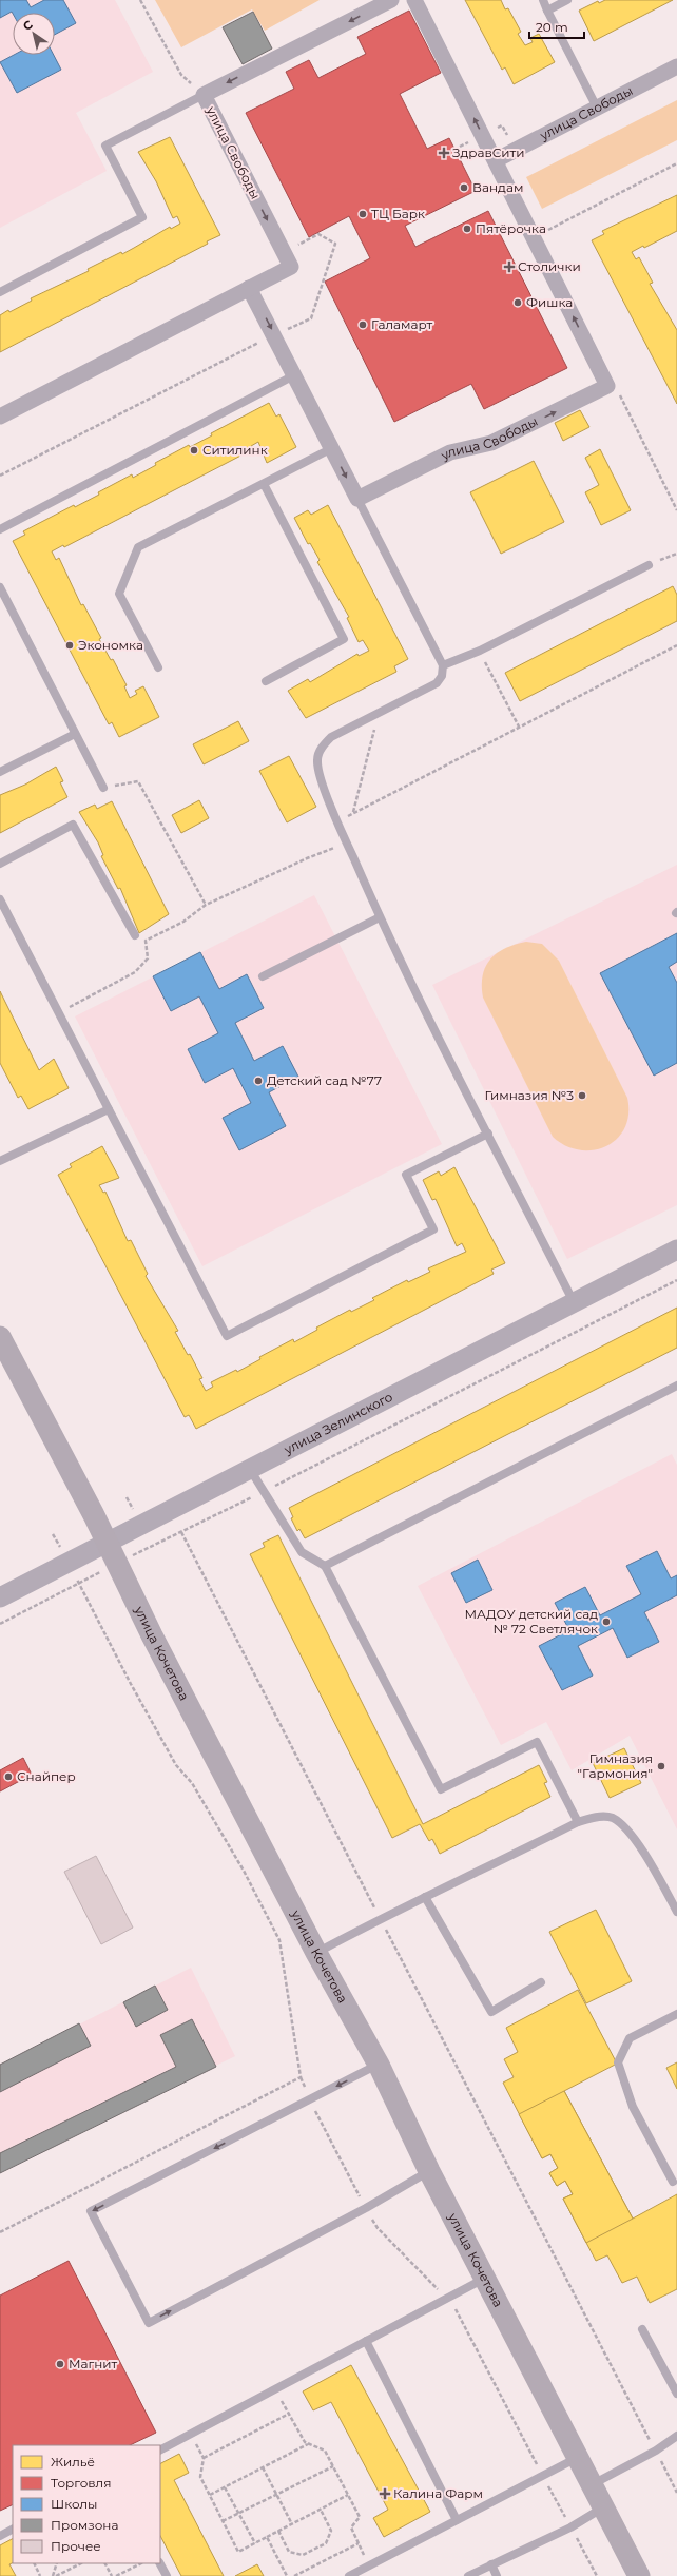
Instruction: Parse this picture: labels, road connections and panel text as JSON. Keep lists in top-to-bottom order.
{
  "streets": {
    "main road": ["улица Кочетова"],
    "street": ["улица Свободы", "улица Зелинского"]
  },
  "crossings": [
    ["улица Зелинского", "улица Кочетова"]
  ],
  "places": {
    "health": ["ЗдравСити", "Столички", "Калина Фарм"],
    "other": [
      "Вандам",
      "ТЦ Барк",
      "Пятёрочка",
      "Фишка",
      "Галамарт",
      "Ситилинк",
      "Экономка",
      "Детский сад №77",
      "Гимназия №3",
      "МАДОУ детский сад № 72 Светлячок",
      "Гимназия \"Гармония\"",
      "Снайпер",
      "Магнит"
    ]
  },
  "legend": [
    "Жильё",
    "Торговля",
    "Школы",
    "Промзона",
    "Прочее"
  ],
  "scale_bar": "20 m",
  "north": "top left"
}
